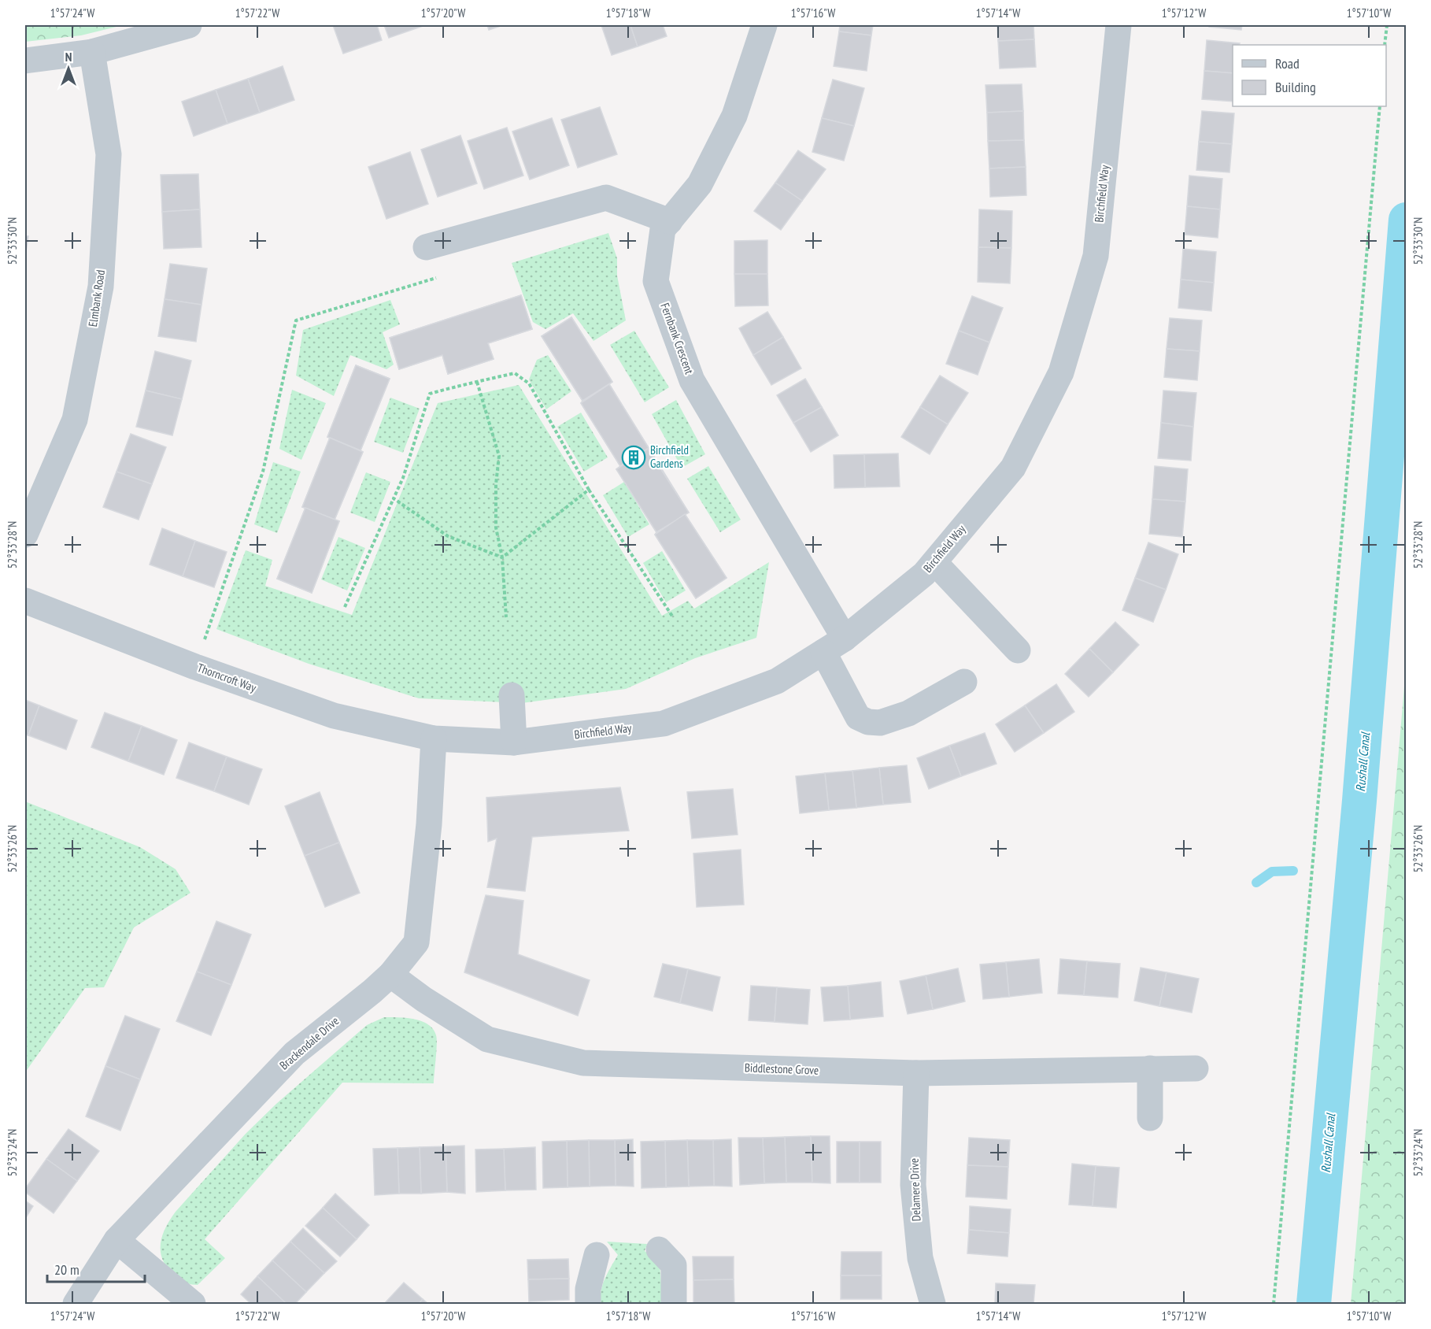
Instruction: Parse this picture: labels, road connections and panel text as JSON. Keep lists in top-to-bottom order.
{
  "streets": {
    "street": [
      "Birchfield Way",
      "Elmbank Road",
      "Fernbank Crescent",
      "Thorncroft Way",
      "Brackendale Drive",
      "Biddlestone Grove",
      "Delamere Drive"
    ]
  },
  "crossings": [
    ["Birchfield Way", "Fernbank Crescent"],
    ["Birchfield Way", "Thorncroft Way"],
    ["Birchfield Way", "Brackendale Drive"],
    ["Thorncroft Way", "Brackendale Drive"],
    ["Brackendale Drive", "Biddlestone Grove"],
    ["Biddlestone Grove", "Delamere Drive"]
  ],
  "water": ["Rushall Canal"],
  "places": {
    "building": ["Birchfield Gardens"]
  },
  "legend": ["Road", "Building"],
  "scale_bar": "20 m",
  "north": "top",
  "coordinates": [
    "1°57'24\"W",
    "1°57'22\"W",
    "1°57'20\"W",
    "1°57'18\"W",
    "1°57'16\"W",
    "1°57'14\"W",
    "1°57'12\"W",
    "1°57'10\"W",
    "52°33'30\"N",
    "52°33'28\"N",
    "52°33'26\"N",
    "52°33'24\"N"
  ]
}
